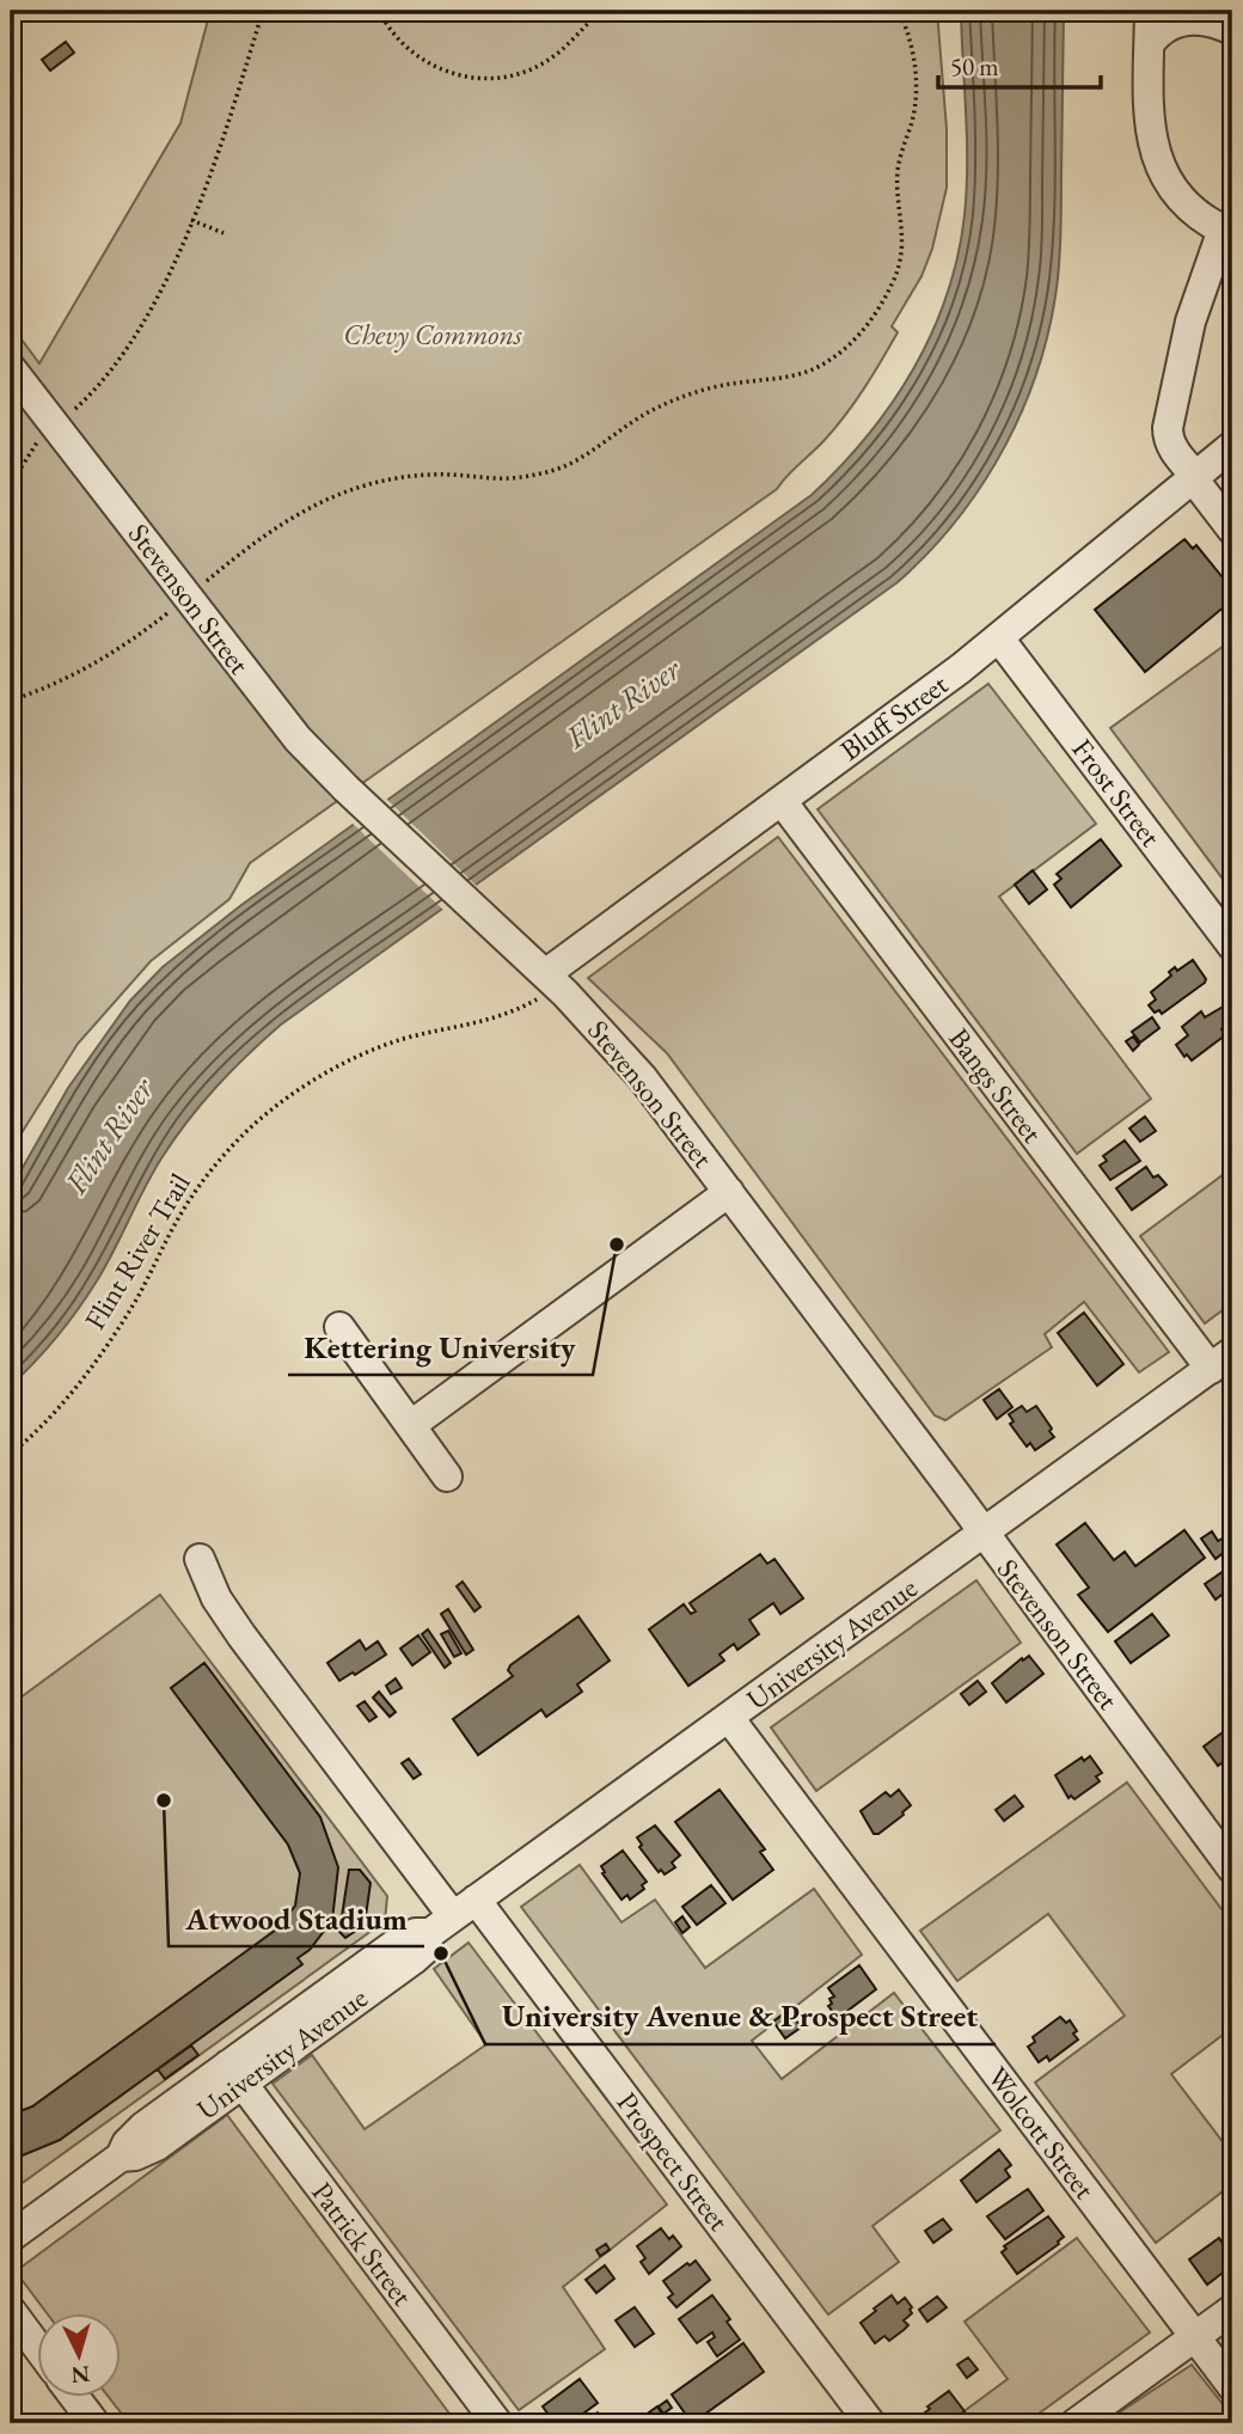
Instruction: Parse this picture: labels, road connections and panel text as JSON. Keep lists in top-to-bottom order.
{
  "streets": {
    "street": [
      "Stevenson Street",
      "Bluff Street",
      "Frost Street",
      "Bangs Street",
      "University Avenue",
      "Wolcott Street",
      "Prospect Street",
      "Patrick Street"
    ],
    "path": ["Flint River Trail"]
  },
  "crossings": [
    ["Stevenson Street", "Bluff Street"],
    ["Stevenson Street", "Flint River Trail"],
    ["Stevenson Street", "University Avenue"],
    ["Bluff Street", "Frost Street"],
    ["Bluff Street", "Bangs Street"],
    ["Bluff Street", "Flint River Trail"],
    ["Bangs Street", "University Avenue"],
    ["University Avenue", "Wolcott Street"],
    ["University Avenue", "Prospect Street"],
    ["University Avenue", "Patrick Street"]
  ],
  "water": ["Flint River"],
  "parks": ["Chevy Commons"],
  "places": ["Kettering University", "Atwood Stadium", "University Avenue & Prospect Street"],
  "scale_bar": "50 m",
  "north": "bottom"
}
